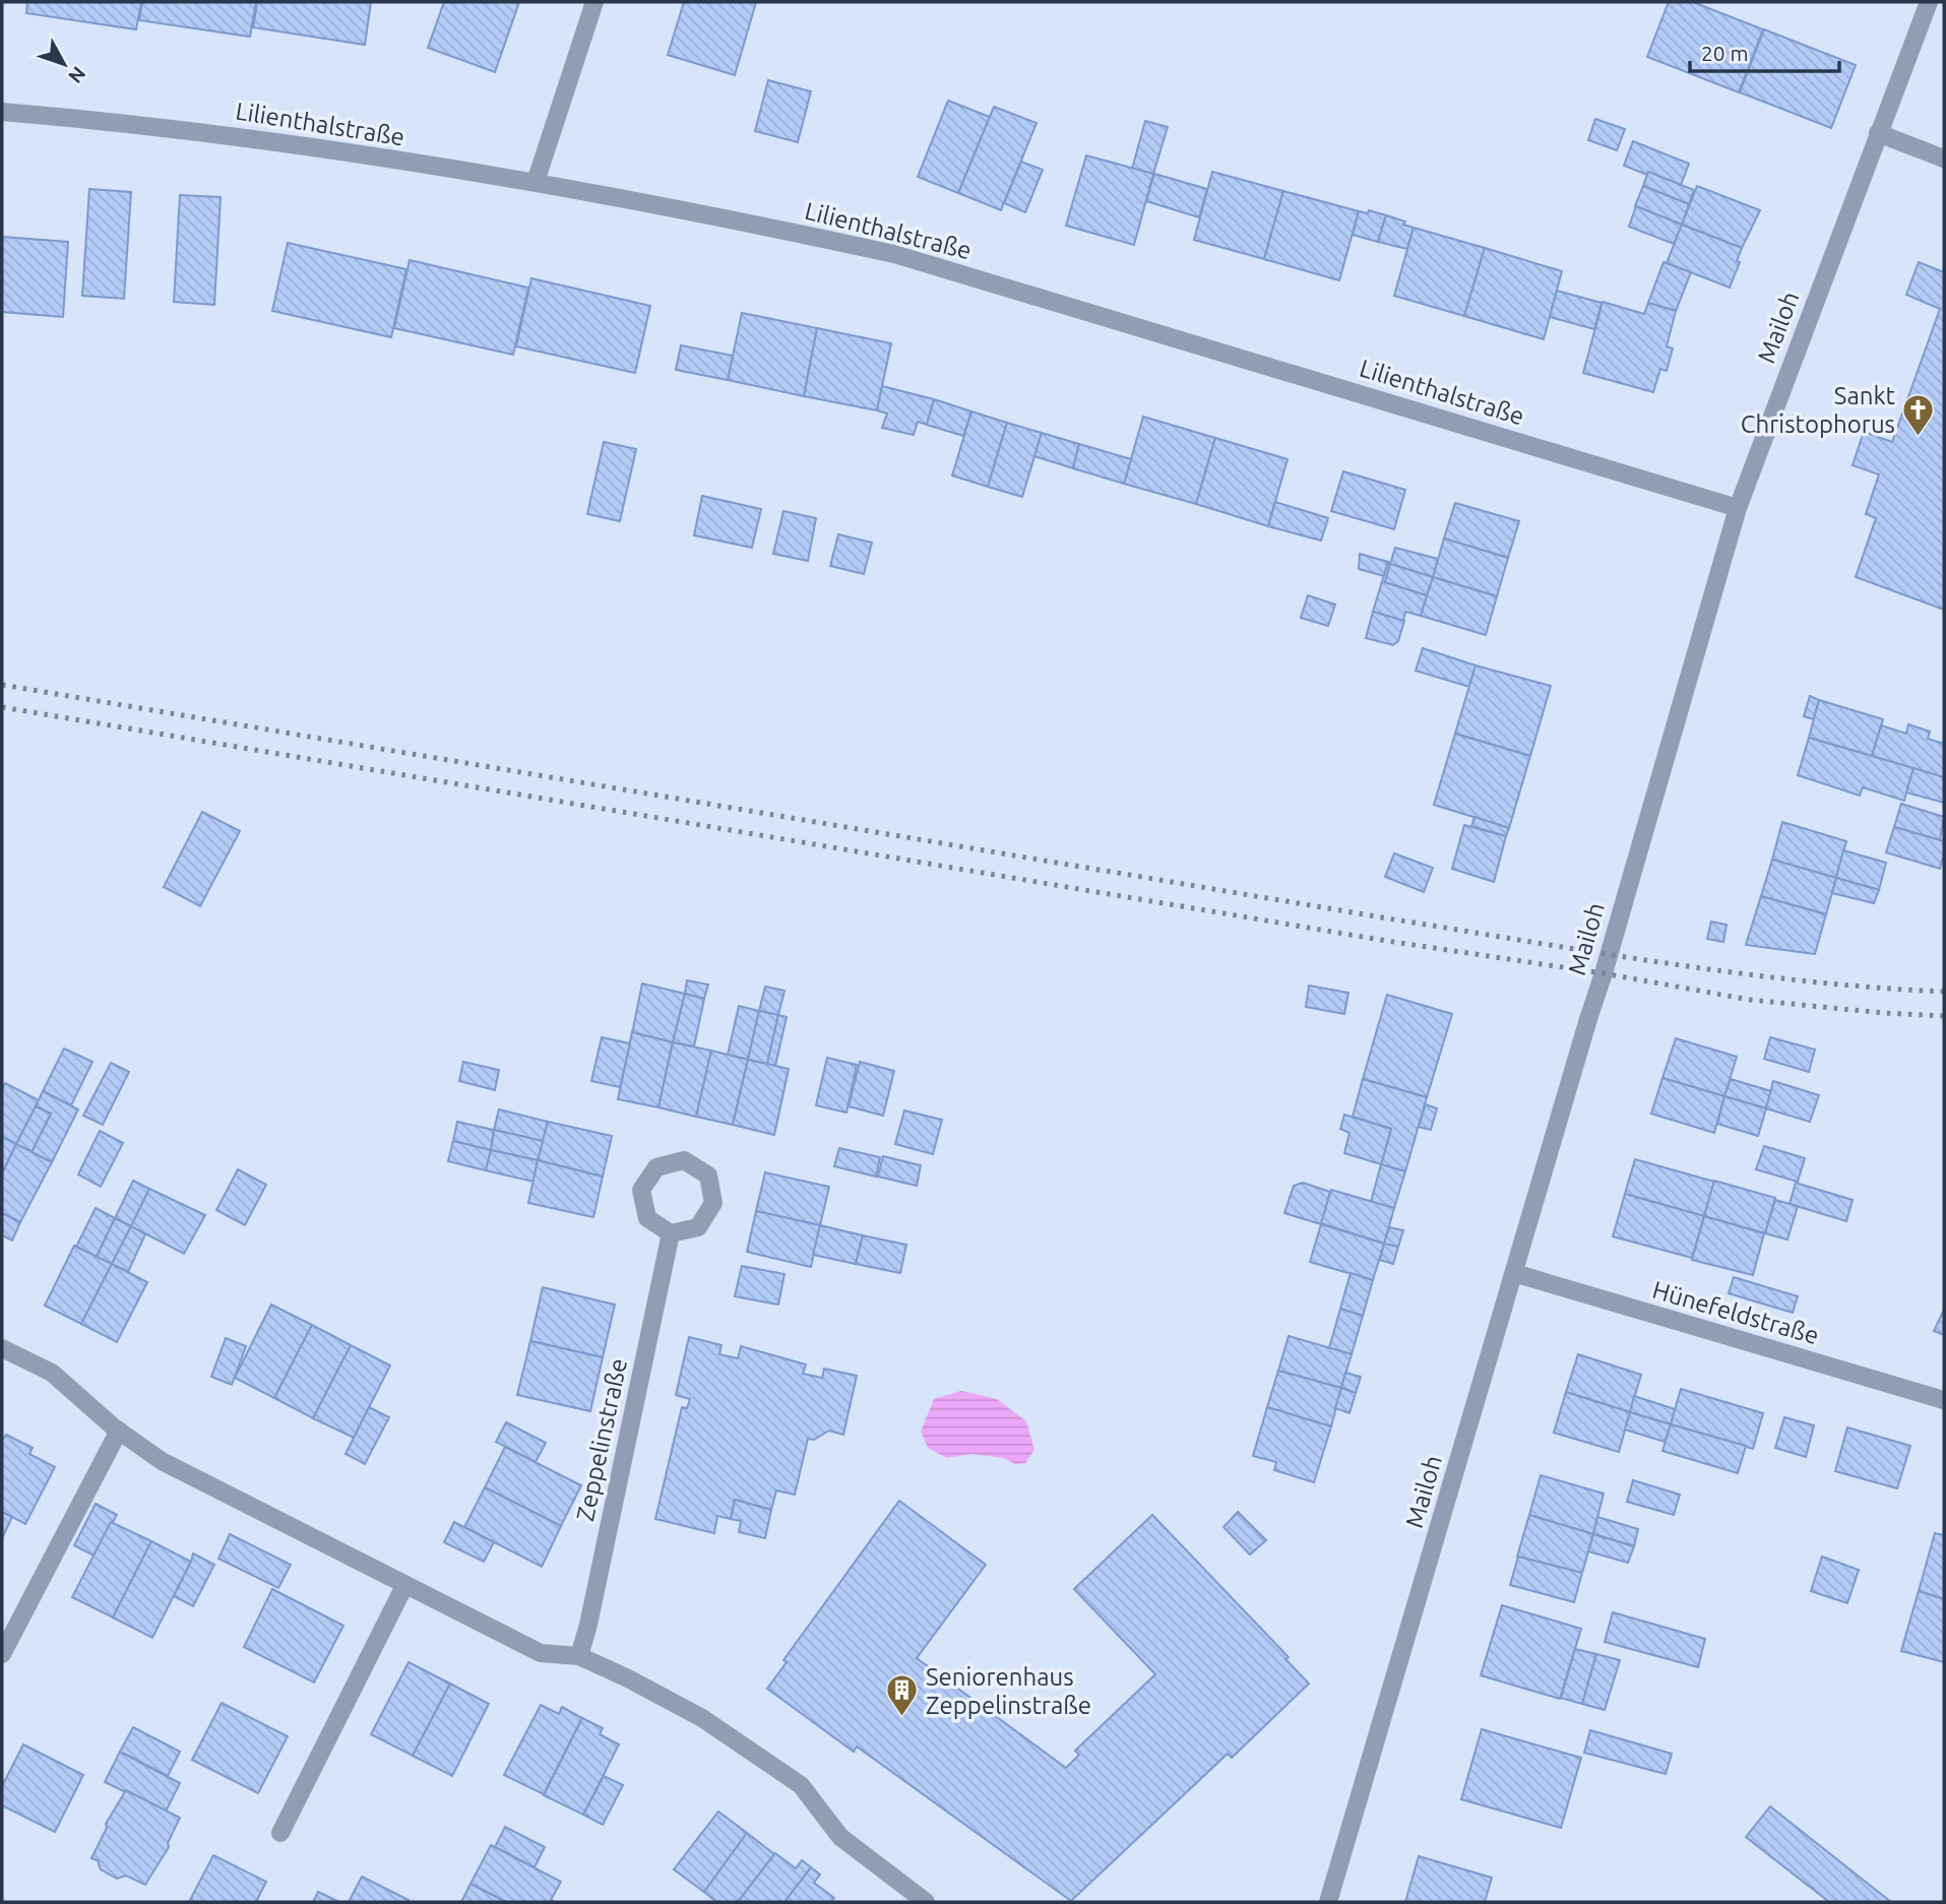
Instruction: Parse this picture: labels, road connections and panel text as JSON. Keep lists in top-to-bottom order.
{
  "streets": {
    "street": [
      "Lilienthalstraße",
      "Mailoh",
      "Hünefeldstraße",
      "Zeppelinstraße"
    ]
  },
  "crossings": [
    ["Lilienthalstraße", "Mailoh"],
    ["Mailoh", "Hünefeldstraße"]
  ],
  "places": {
    "church": ["Sankt Christophorus"],
    "building": ["Seniorenhaus Zeppelinstraße"]
  },
  "scale_bar": "20 m",
  "north": "bottom right"
}
